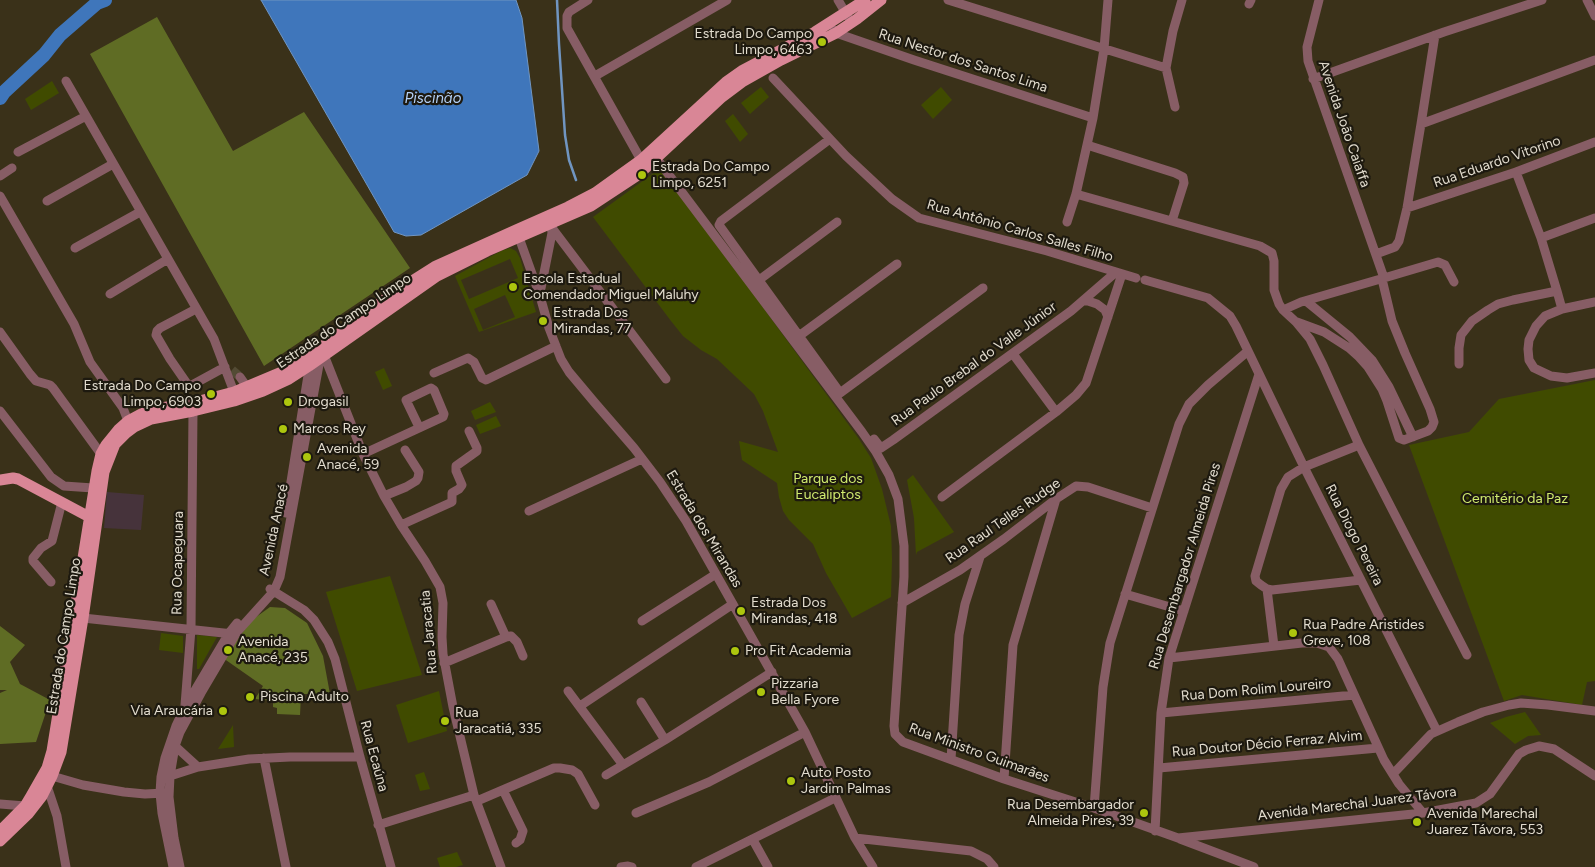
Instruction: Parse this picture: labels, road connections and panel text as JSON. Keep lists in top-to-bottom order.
{
  "streets": {
    "main road": ["Estrada do Campo Limpo"],
    "street": [
      "Rua Nestor dos Santos Lima",
      "Avenida João Caiaffa",
      "Rua Eduardo Vitorino",
      "Rua Antônio Carlos Salles Filho",
      "Rua Paulo Brebal do Valle Júnior",
      "Rua Raul Telles Rudge",
      "Estrada dos Mirandas",
      "Avenida Anacé",
      "Rua Diogo Pereira",
      "Rua Ocapeguara",
      "Rua Desembargador Almeida Pires",
      "Rua Jaracatia",
      "Rua Dom Rolim Loureiro",
      "Rua Doutor Décio Ferraz Alvim",
      "Rua Ministro Guimarães",
      "Rua Ecaúna",
      "Avenida Marechal Juarez Távora"
    ]
  },
  "crossings": [
    ["Rua Nestor dos Santos Lima", "Estrada do Campo Limpo"],
    ["Rua Antônio Carlos Salles Filho", "Rua Paulo Brebal do Valle Júnior"],
    ["Estrada do Campo Limpo", "Estrada dos Mirandas"],
    ["Estrada do Campo Limpo", "Avenida Anacé"],
    ["Estrada do Campo Limpo", "Rua Ocapeguara"],
    ["Estrada do Campo Limpo", "Rua Jaracatia"],
    ["Rua Raul Telles Rudge", "Rua Ministro Guimarães"],
    ["Avenida Anacé", "Rua Ocapeguara"],
    ["Avenida Anacé", "Rua Jaracatia"],
    ["Avenida Anacé", "Rua Ecaúna"],
    ["Rua Diogo Pereira", "Rua Desembargador Almeida Pires"],
    ["Rua Desembargador Almeida Pires", "Rua Dom Rolim Loureiro"],
    ["Rua Desembargador Almeida Pires", "Rua Doutor Décio Ferraz Alvim"],
    ["Rua Desembargador Almeida Pires", "Avenida Marechal Juarez Távora"],
    ["Rua Ministro Guimarães", "Avenida Marechal Juarez Távora"]
  ],
  "water": ["Piscinão"],
  "parks": ["Parque dos Eucaliptos", "Cemitério da Paz"],
  "places": [
    "Estrada Do Campo Limpo, 6463",
    "Estrada Do Campo Limpo, 6251",
    "Escola Estadual Comendador Miguel Maluhy",
    "Estrada Dos Mirandas, 77",
    "Estrada Do Campo Limpo, 6903",
    "Drogasil",
    "Marcos Rey",
    "Avenida Anacé, 59",
    "Estrada Dos Mirandas, 418",
    "Rua Padre Aristides Greve, 108",
    "Avenida Anacé, 235",
    "Pro Fit Academia",
    "Pizzaria Bella Fyore",
    "Piscina Adulto",
    "Via Araucária",
    "Rua Jaracatiá, 335",
    "Auto Posto Jardim Palmas",
    "Rua Desembargador Almeida Pires, 39",
    "Avenida Marechal Juarez Távora, 553"
  ]
}
